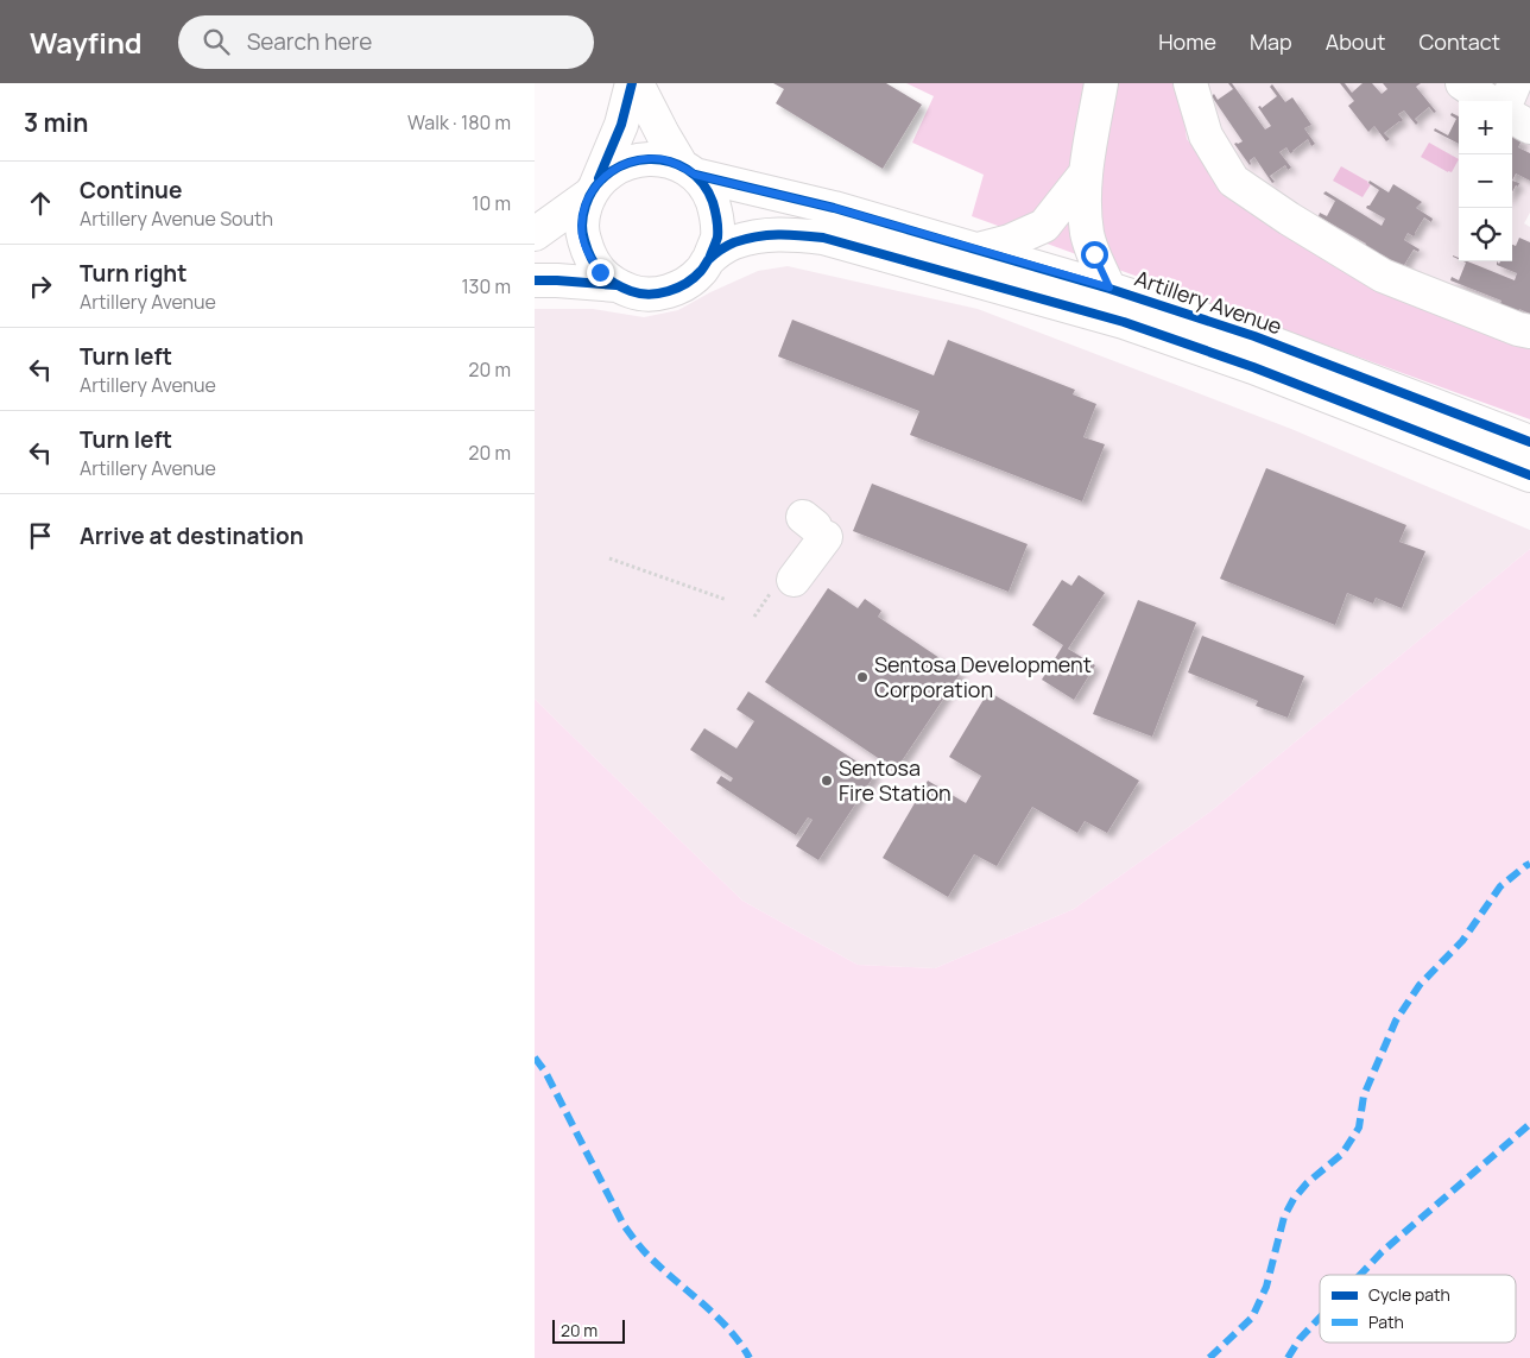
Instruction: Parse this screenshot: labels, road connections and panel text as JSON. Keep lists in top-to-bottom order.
{
  "streets": {
    "street": ["Artillery Avenue"]
  },
  "places": ["Sentosa Development Corporation", "Sentosa Fire Station"],
  "legend": ["Cycle path", "Path"],
  "scale_bar": "20 m",
  "page": {
    "header": "Wayfind",
    "search": "Search here",
    "nav": [
      "Home",
      "Map",
      "About",
      "Contact"
    ],
    "heading": ["3 min", "Walk · 180 m"],
    "map_buttons": ["+", "−"],
    "list": [
      ["Continue", "Artillery Avenue South", "10 m"],
      ["Turn right", "Artillery Avenue", "130 m"],
      ["Turn left", "Artillery Avenue", "20 m"],
      ["Turn left", "Artillery Avenue", "20 m"],
      "Arrive at destination"
    ],
    "scale": "20 m"
  }
}
